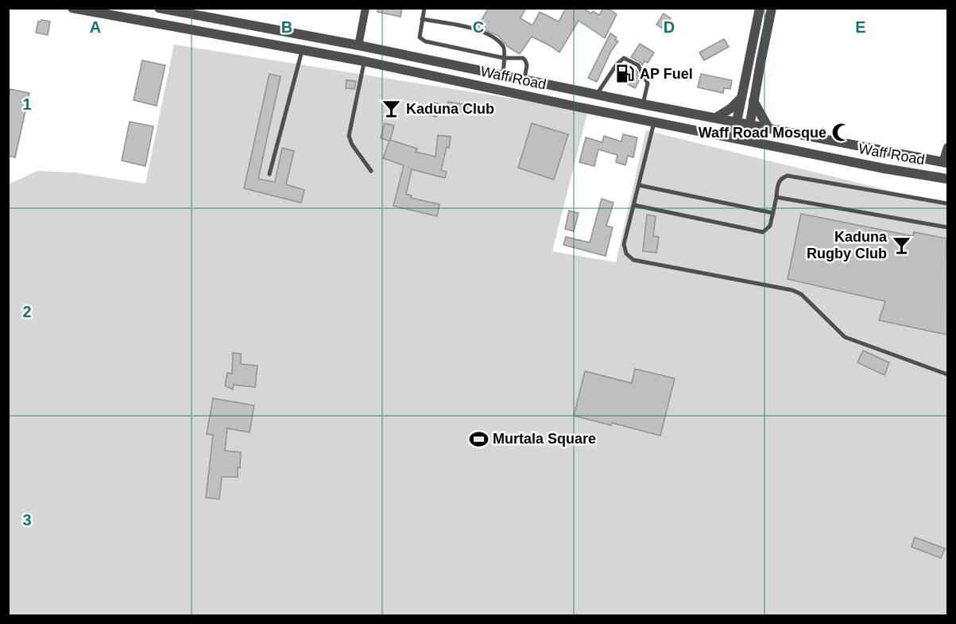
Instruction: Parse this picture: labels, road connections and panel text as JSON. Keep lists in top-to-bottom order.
{
  "streets": {
    "street": ["Waff Road"]
  },
  "places": {
    "fuel station": ["AP Fuel"],
    "bar": ["Kaduna Club", "Kaduna Rugby Club"],
    "mosque": ["Waff Road Mosque"],
    "sports": ["Murtala Square"]
  },
  "grid": {
    "columns": [
      "A",
      "B",
      "C",
      "D",
      "E"
    ],
    "rows": ["1", "2", "3"]
  }
}
